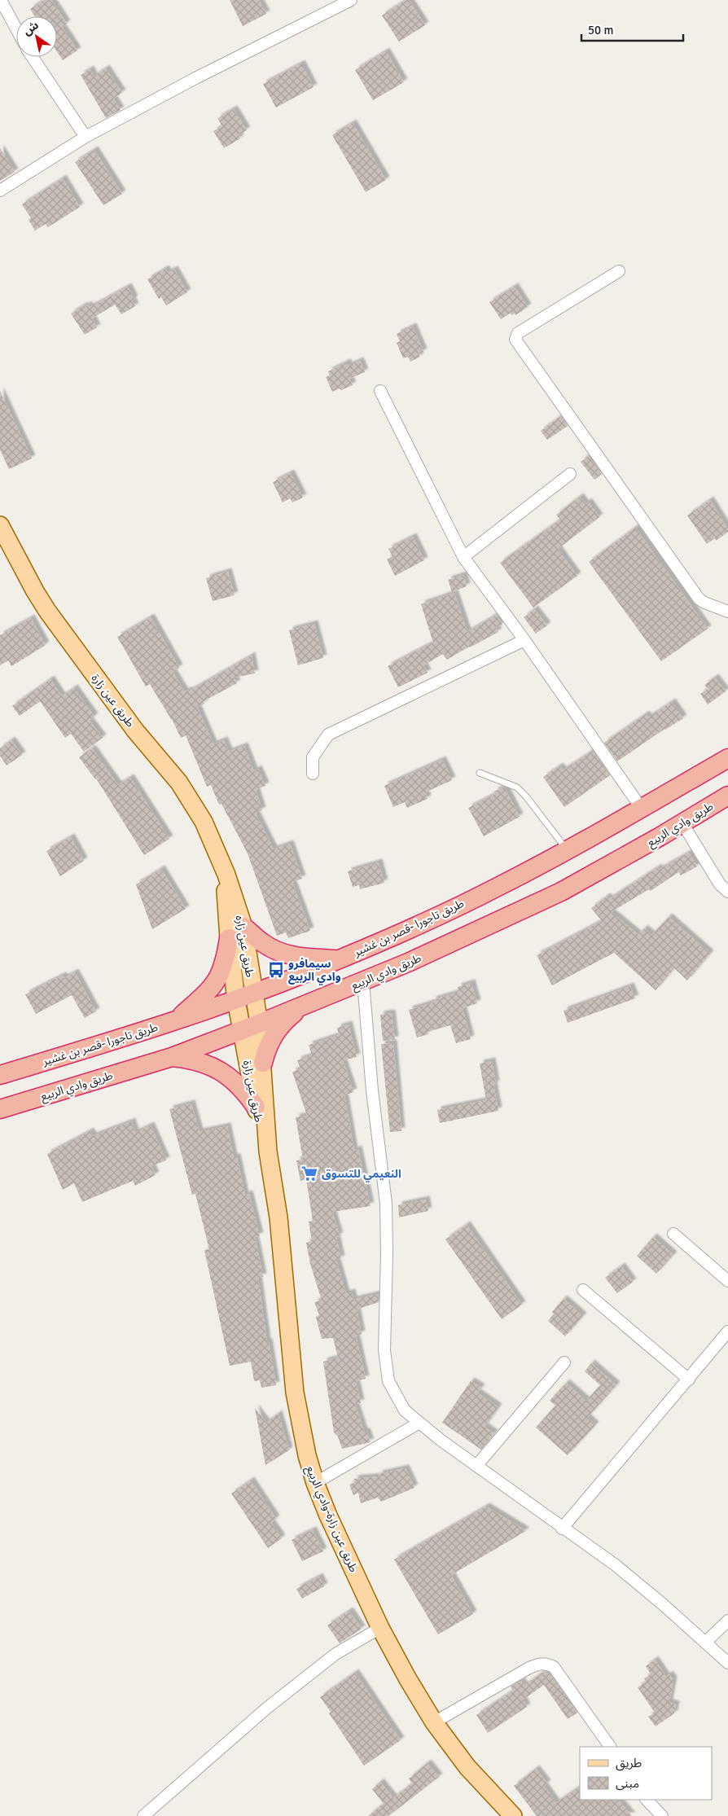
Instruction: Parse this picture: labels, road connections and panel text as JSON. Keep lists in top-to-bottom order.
{
  "streets": {
    "highway": ["طريق وادي الربيع", "طريق تاجورا -قصر بن غشير"],
    "main road": ["طريق عين زارة", "طريق عين زاره", "طريق عين زارة-وادي الربيع"]
  },
  "crossings": [
    ["طريق عين زارة", "طريق وادي الربيع"],
    ["طريق عين زارة", "طريق عين زاره"],
    ["طريق عين زارة", "طريق عين زارة-وادي الربيع"],
    ["طريق وادي الربيع", "طريق عين زاره"],
    ["طريق تاجورا -قصر بن غشير", "طريق عين زاره"],
    ["طريق عين زاره", "طريق عين زارة-وادي الربيع"]
  ],
  "places": {
    "bus stop": ["سيمافرو وادي الربيع"],
    "supermarket": ["النعيمي للتسوق"]
  },
  "legend": ["طريق", "مبنى"],
  "scale_bar": "50 m",
  "north": "top left"
}
